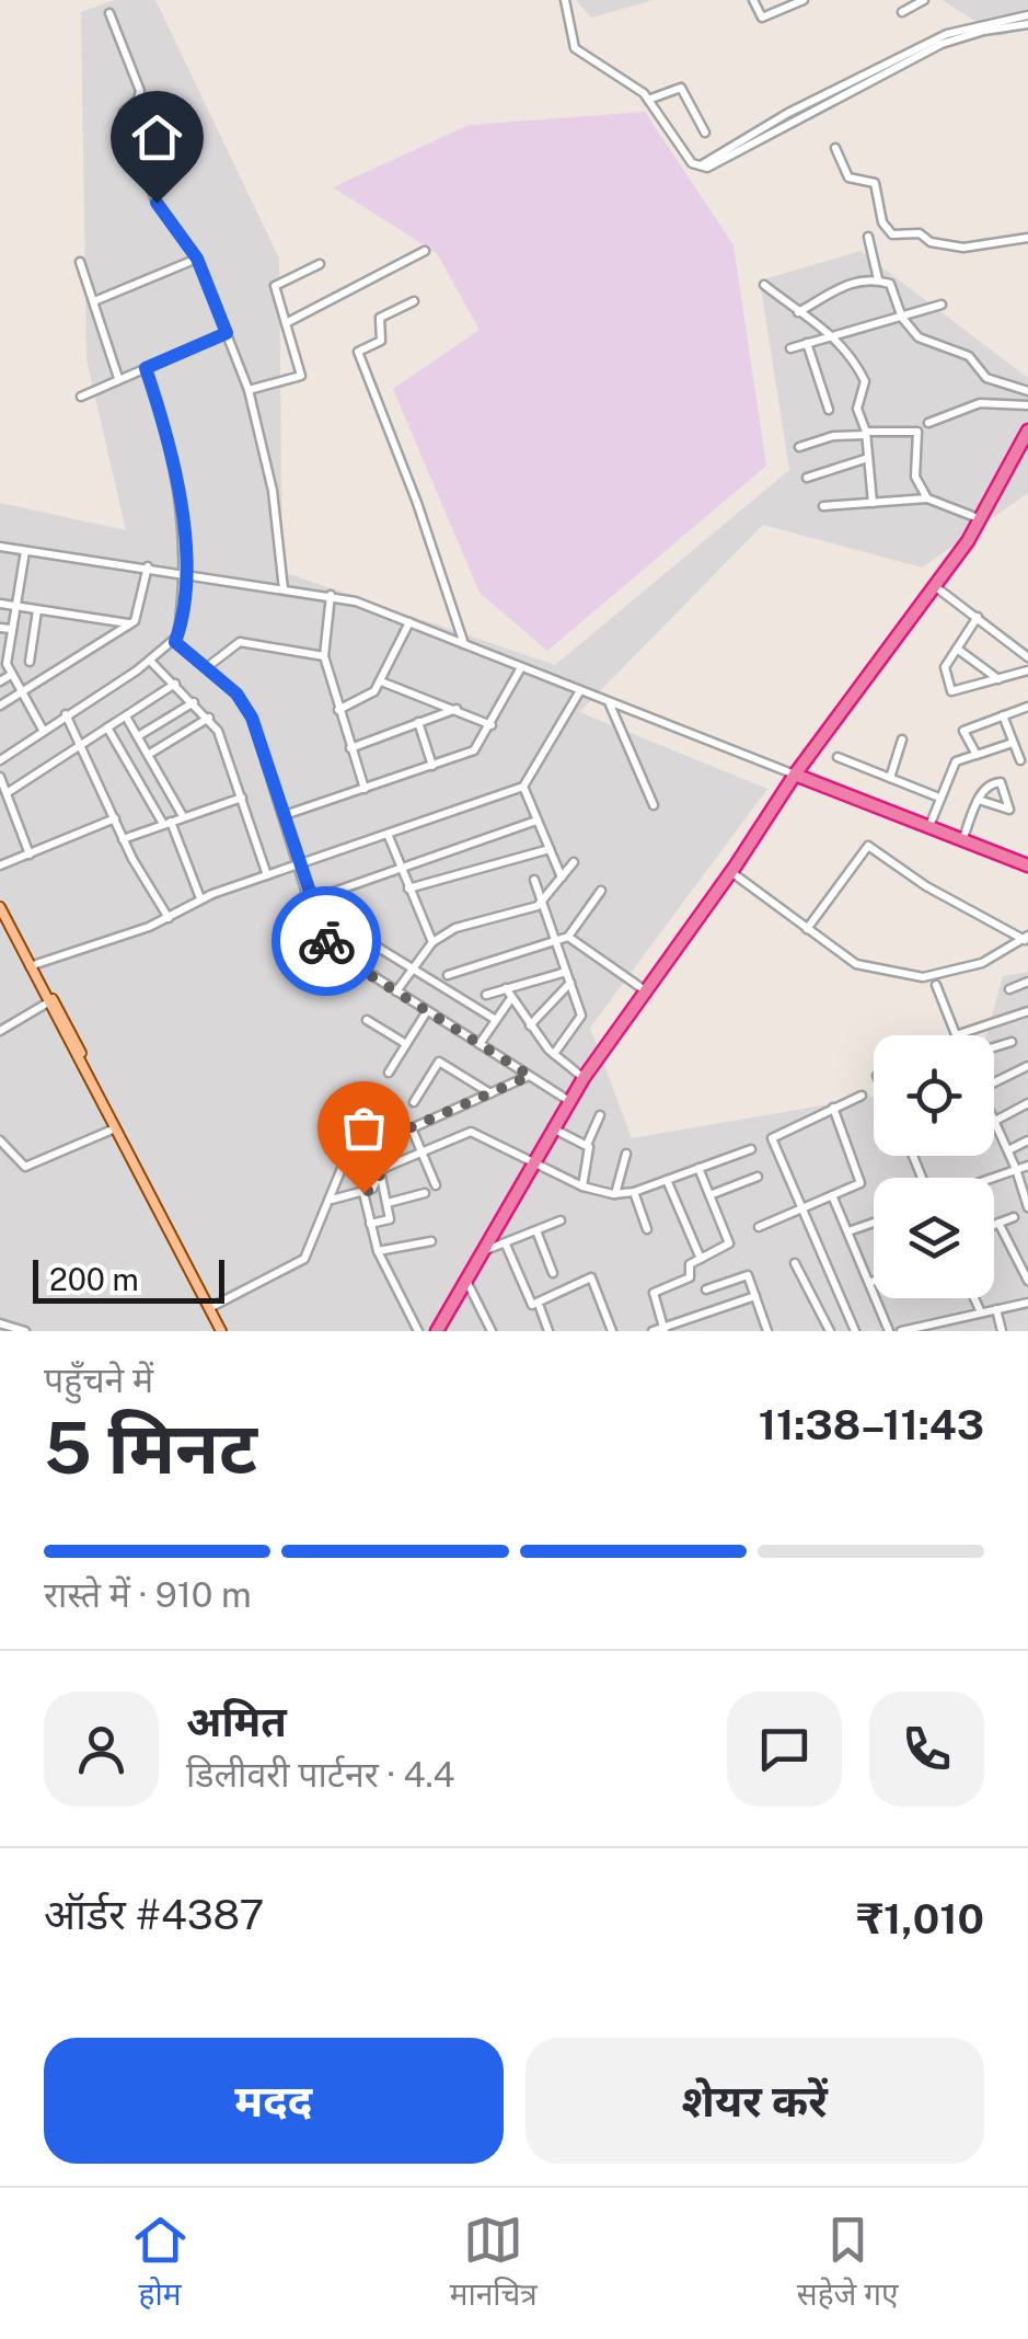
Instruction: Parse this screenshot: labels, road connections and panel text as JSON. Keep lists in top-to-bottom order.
{
  "scale_bar": "200 m",
  "page": {
    "scale": "200 m",
    "heading": ["5 मिनट", "पहुँचने में", "11:38–11:43"],
    "panel": [
      "अमित",
      "डिलीवरी पार्टनर · 4.4",
      "ऑर्डर #4387",
      "₹1,010"
    ],
    "bar": "रास्ते में · 910 m",
    "buttons": ["मदद", "शेयर करें"],
    "tabs": ["होम", "मानचित्र", "सहेजे गए"]
  }
}
